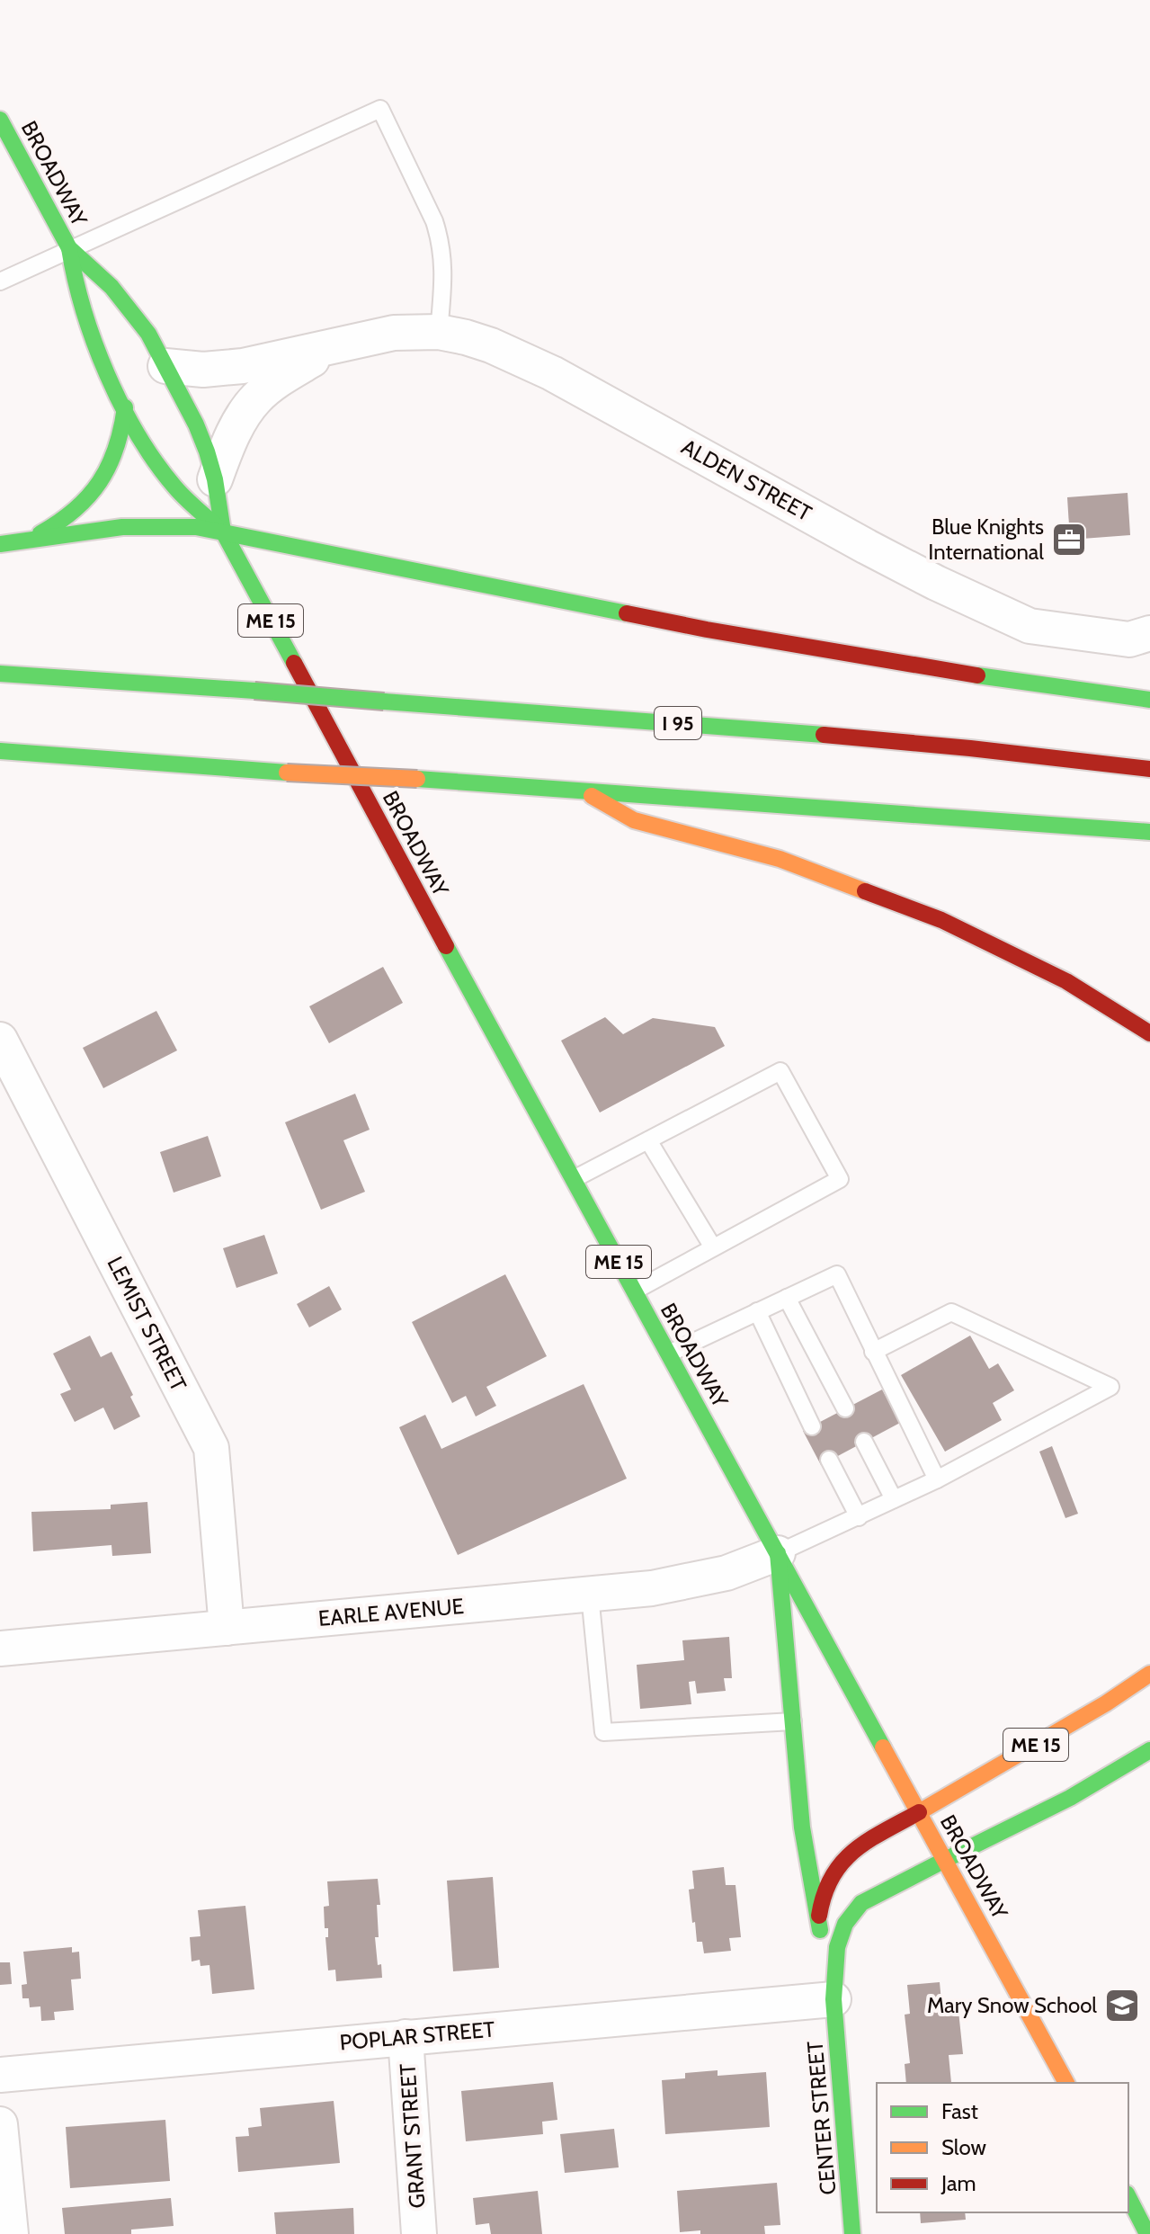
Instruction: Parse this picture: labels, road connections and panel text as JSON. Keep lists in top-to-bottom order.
{
  "streets": {
    "main road": [
      "BROADWAY",
      "ME 15",
      "I 95",
      "CENTER STREET"
    ],
    "street": [
      "ALDEN STREET",
      "LEMIST STREET",
      "EARLE AVENUE",
      "POPLAR STREET",
      "GRANT STREET"
    ]
  },
  "crossings": [
    ["BROADWAY", "ALDEN STREET"],
    ["BROADWAY", "ME 15"],
    ["BROADWAY", "EARLE AVENUE"],
    ["BROADWAY", "CENTER STREET"],
    ["ME 15", "CENTER STREET"],
    ["LEMIST STREET", "EARLE AVENUE"],
    ["POPLAR STREET", "CENTER STREET"],
    ["POPLAR STREET", "GRANT STREET"]
  ],
  "places": {
    "office": ["Blue Knights International"],
    "school or university": ["Mary Snow School"]
  },
  "legend": ["Fast", "Slow", "Jam"]
}
